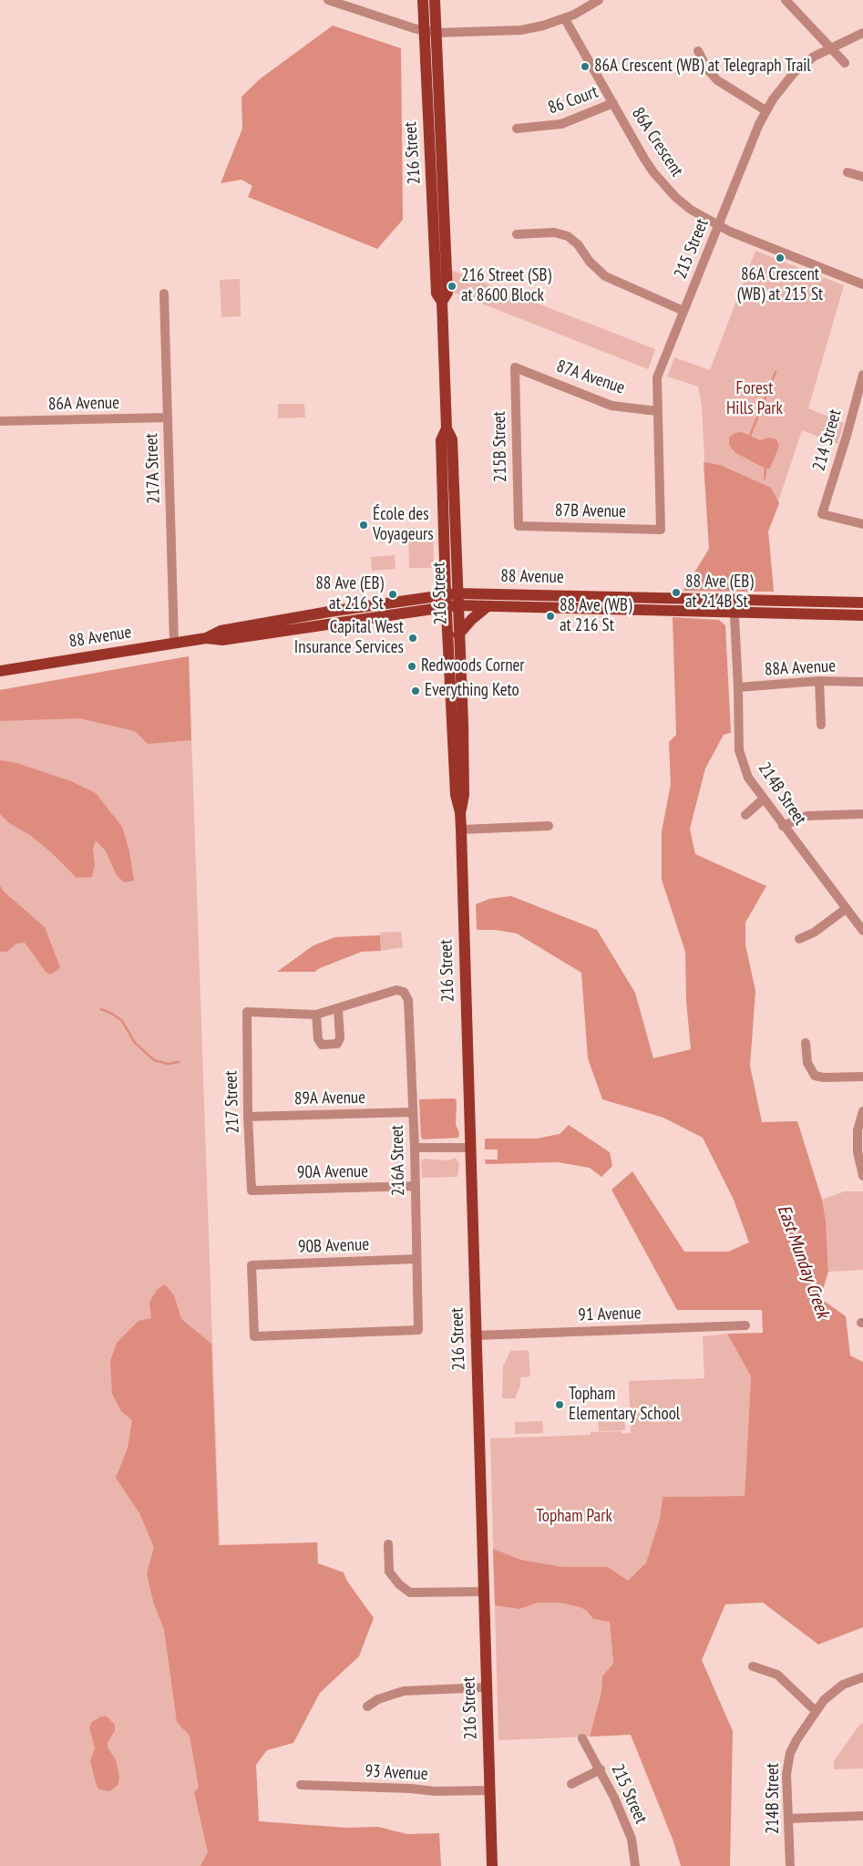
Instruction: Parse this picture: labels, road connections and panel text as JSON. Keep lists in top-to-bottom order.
{
  "streets": {
    "main road": ["216 Street", "88 Avenue"],
    "street": [
      "86 Court",
      "86A Crescent",
      "215 Street",
      "87A Avenue",
      "86A Avenue",
      "214 Street",
      "215B Street",
      "217A Street",
      "87B Avenue",
      "88A Avenue",
      "214B Street",
      "89A Avenue",
      "217 Street",
      "216A Street",
      "90A Avenue",
      "90B Avenue",
      "91 Avenue",
      "93 Avenue"
    ]
  },
  "crossings": [
    ["86 Court", "86A Crescent"],
    ["86A Crescent", "215 Street"],
    ["216 Street", "88 Avenue"],
    ["216 Street", "91 Avenue"],
    ["216 Street", "93 Avenue"],
    ["215 Street", "87A Avenue"],
    ["215 Street", "87B Avenue"],
    ["87A Avenue", "215B Street"],
    ["86A Avenue", "217A Street"],
    ["215B Street", "87B Avenue"],
    ["217A Street", "88 Avenue"],
    ["88 Avenue", "214B Street"],
    ["88A Avenue", "214B Street"],
    ["89A Avenue", "217 Street"],
    ["89A Avenue", "216A Street"],
    ["217 Street", "90A Avenue"],
    ["216A Street", "90A Avenue"],
    ["216A Street", "90B Avenue"]
  ],
  "water": ["East Munday Creek"],
  "parks": ["Forest Hills Park", "Topham Park"],
  "places": [
    "86A Crescent (WB) at Telegraph Trail",
    "86A Crescent (WB) at 215 St",
    "216 Street (SB) at 8600 Block",
    "École des Voyageurs",
    "88 Ave (EB) at 214B St",
    "88 Ave (EB) at 216 St",
    "88 Ave (WB) at 216 St",
    "Capital West Insurance Services",
    "Redwoods Corner",
    "Everything Keto",
    "Topham Elementary School"
  ]
}
